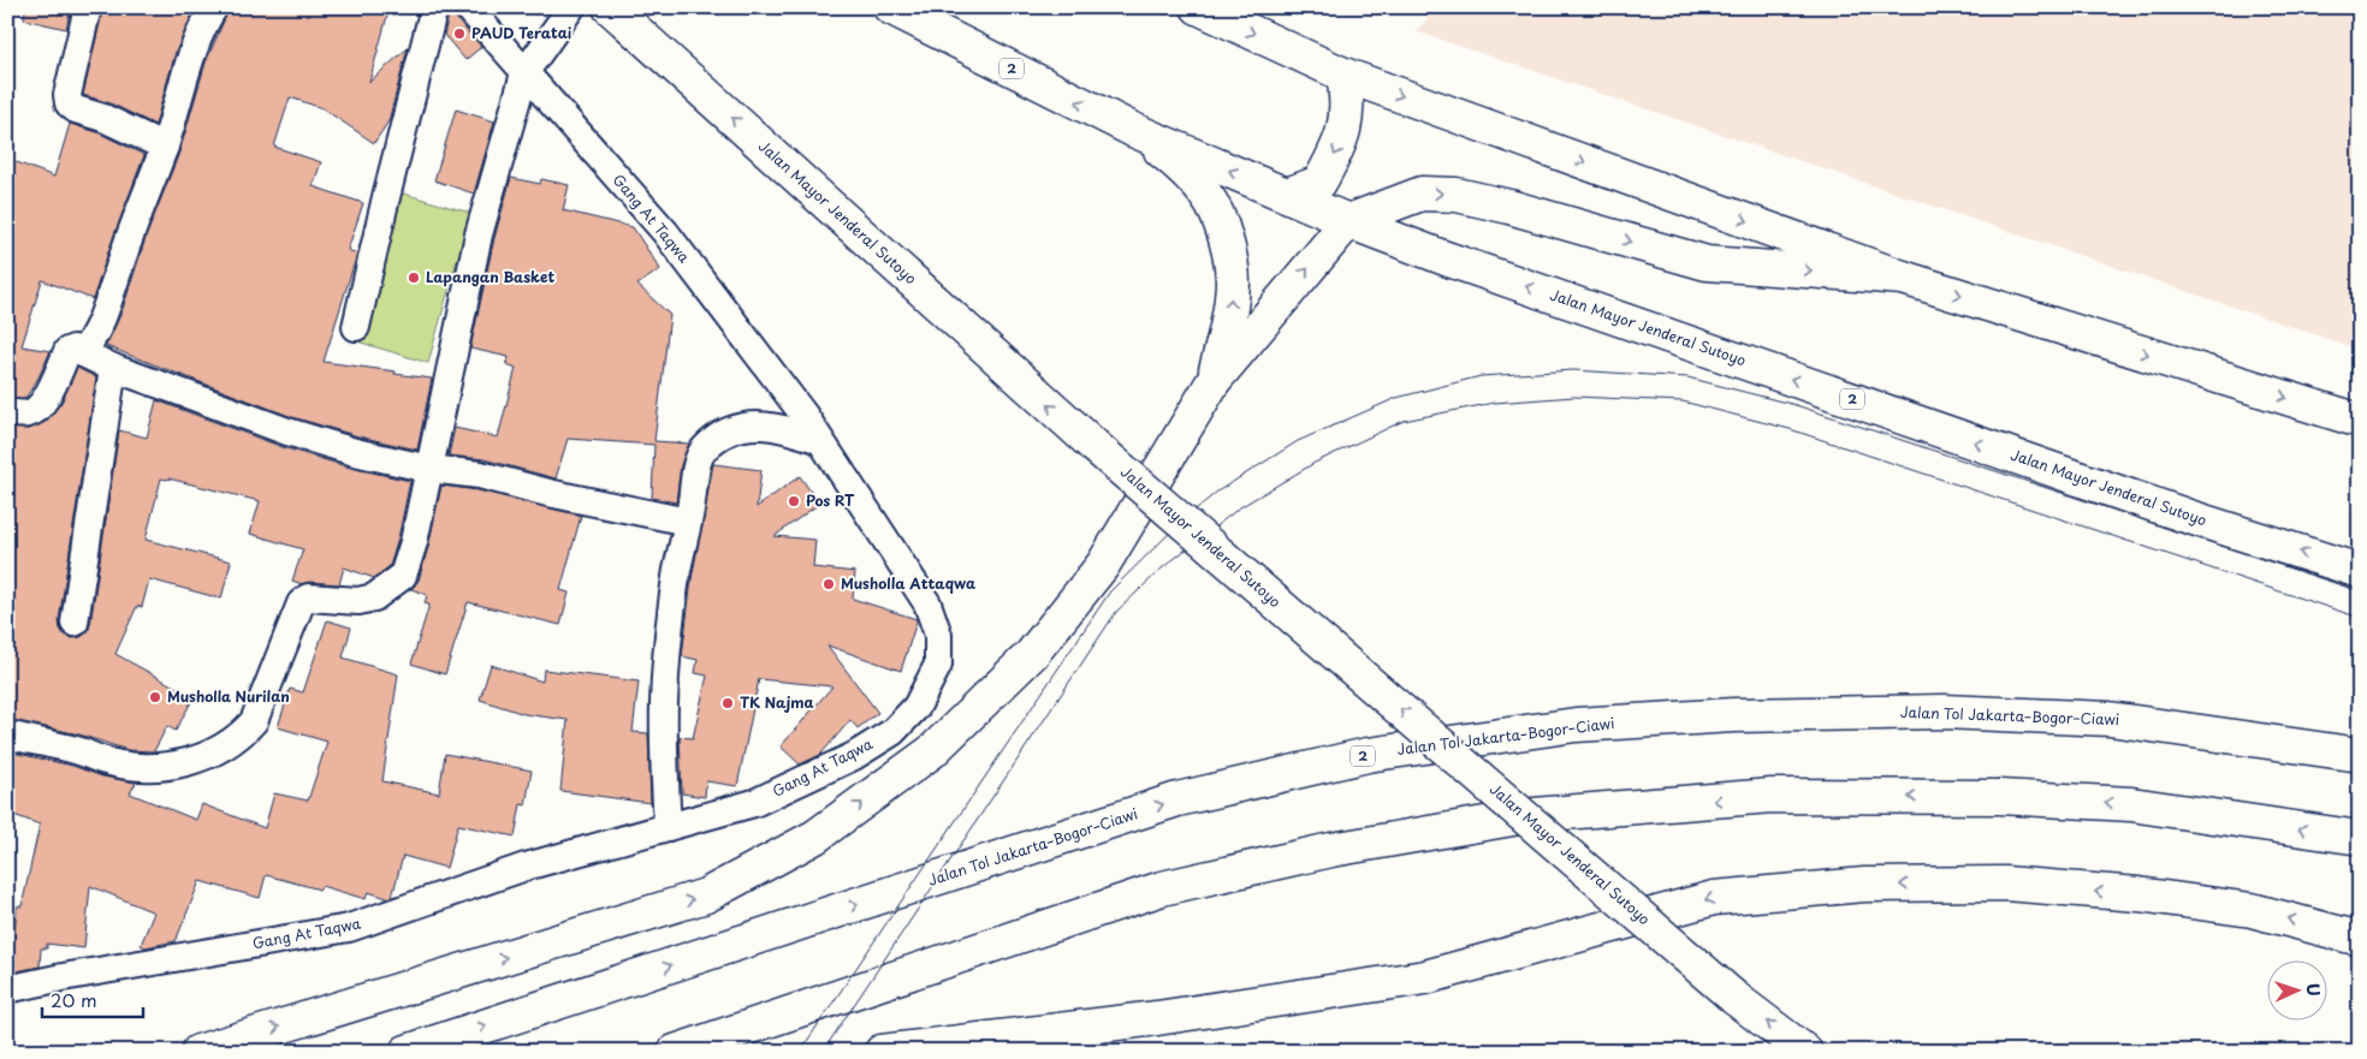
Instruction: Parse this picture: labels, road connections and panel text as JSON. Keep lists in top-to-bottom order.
{
  "streets": {
    "highway": ["2", "Jalan Mayor Jenderal Sutoyo", "Jalan Tol Jakarta–Bogor–Ciawi"],
    "street": ["Gang At Taqwa"]
  },
  "places": [
    "PAUD Teratai",
    "Lapangan Basket",
    "Pos RT",
    "Musholla Attaqwa",
    "Musholla Nurilan",
    "TK Najma"
  ],
  "scale_bar": "20 m",
  "north": "right"
}
